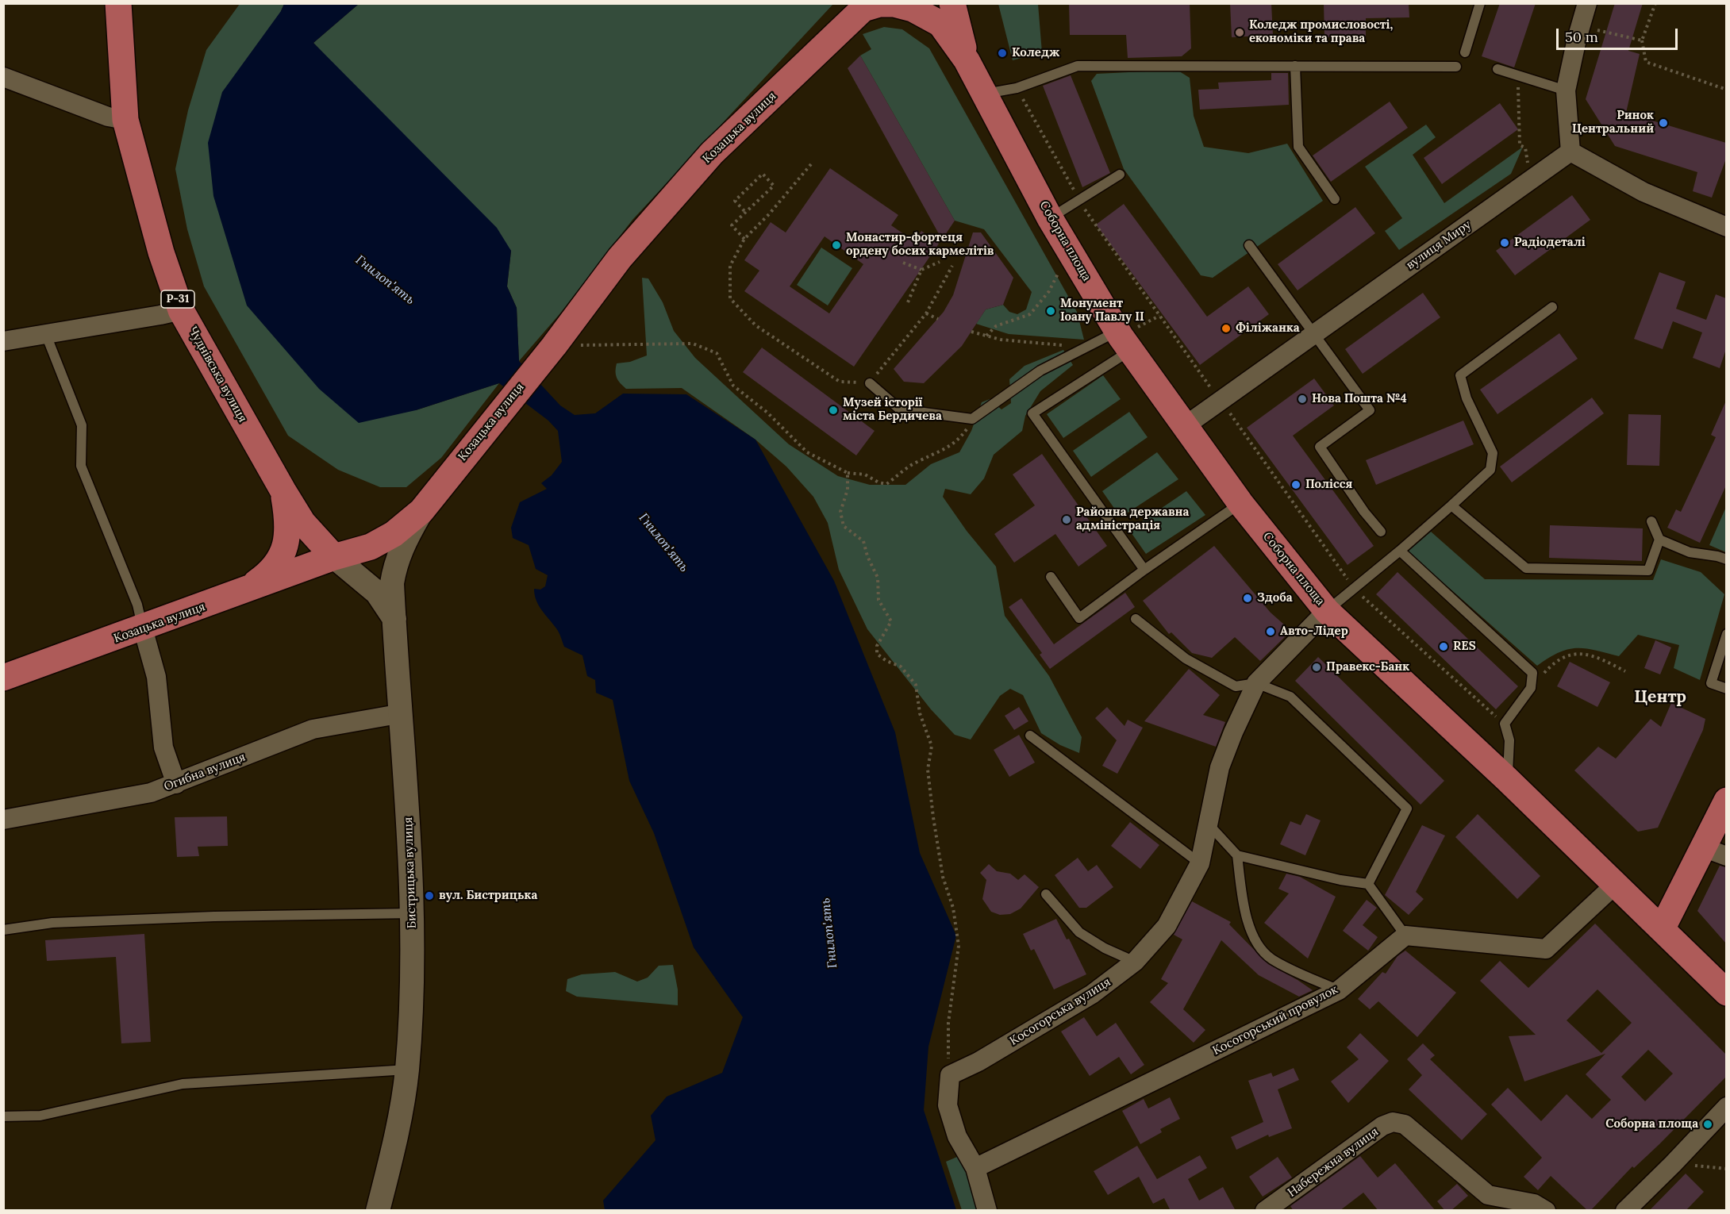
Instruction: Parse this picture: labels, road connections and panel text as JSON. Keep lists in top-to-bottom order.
{
  "streets": {
    "main road": [
      "Козацька вулиця",
      "Соборна площа",
      "Р-31",
      "Чуднівська вулиця"
    ],
    "street": [
      "вулиця Миру",
      "Огибна вулиця",
      "Бистрицька вулиця",
      "Косогорська вулиця",
      "Косогорський провулок",
      "Набережна вулиця"
    ]
  },
  "crossings": [
    ["Козацька вулиця", "Соборна площа"],
    ["Козацька вулиця", "Чуднівська вулиця"],
    ["Козацька вулиця", "Бистрицька вулиця"],
    ["Соборна площа", "вулиця Миру"],
    ["Соборна площа", "Косогорська вулиця"],
    ["Чуднівська вулиця", "Бистрицька вулиця"],
    ["Огибна вулиця", "Бистрицька вулиця"]
  ],
  "districts": ["Центр"],
  "water": ["Гнилоп'ять"],
  "places": [
    "Коледж промисловості, економіки та права",
    "Коледж",
    "Ринок Центральний",
    "Радіодеталі",
    "Монастир-фортеця ордену босих кармелітів",
    "Монумент Іоану Павлу ІІ",
    "Філіжанка",
    "Нова Пошта №4",
    "Музей історії міста Бердичева",
    "Полісся",
    "Районна державна адміністрація",
    "Здоба",
    "Авто-Лідер",
    "RES",
    "Правекс-Банк",
    "вул. Бистрицька",
    "Соборна площа"
  ],
  "scale_bar": "50 m"
}
